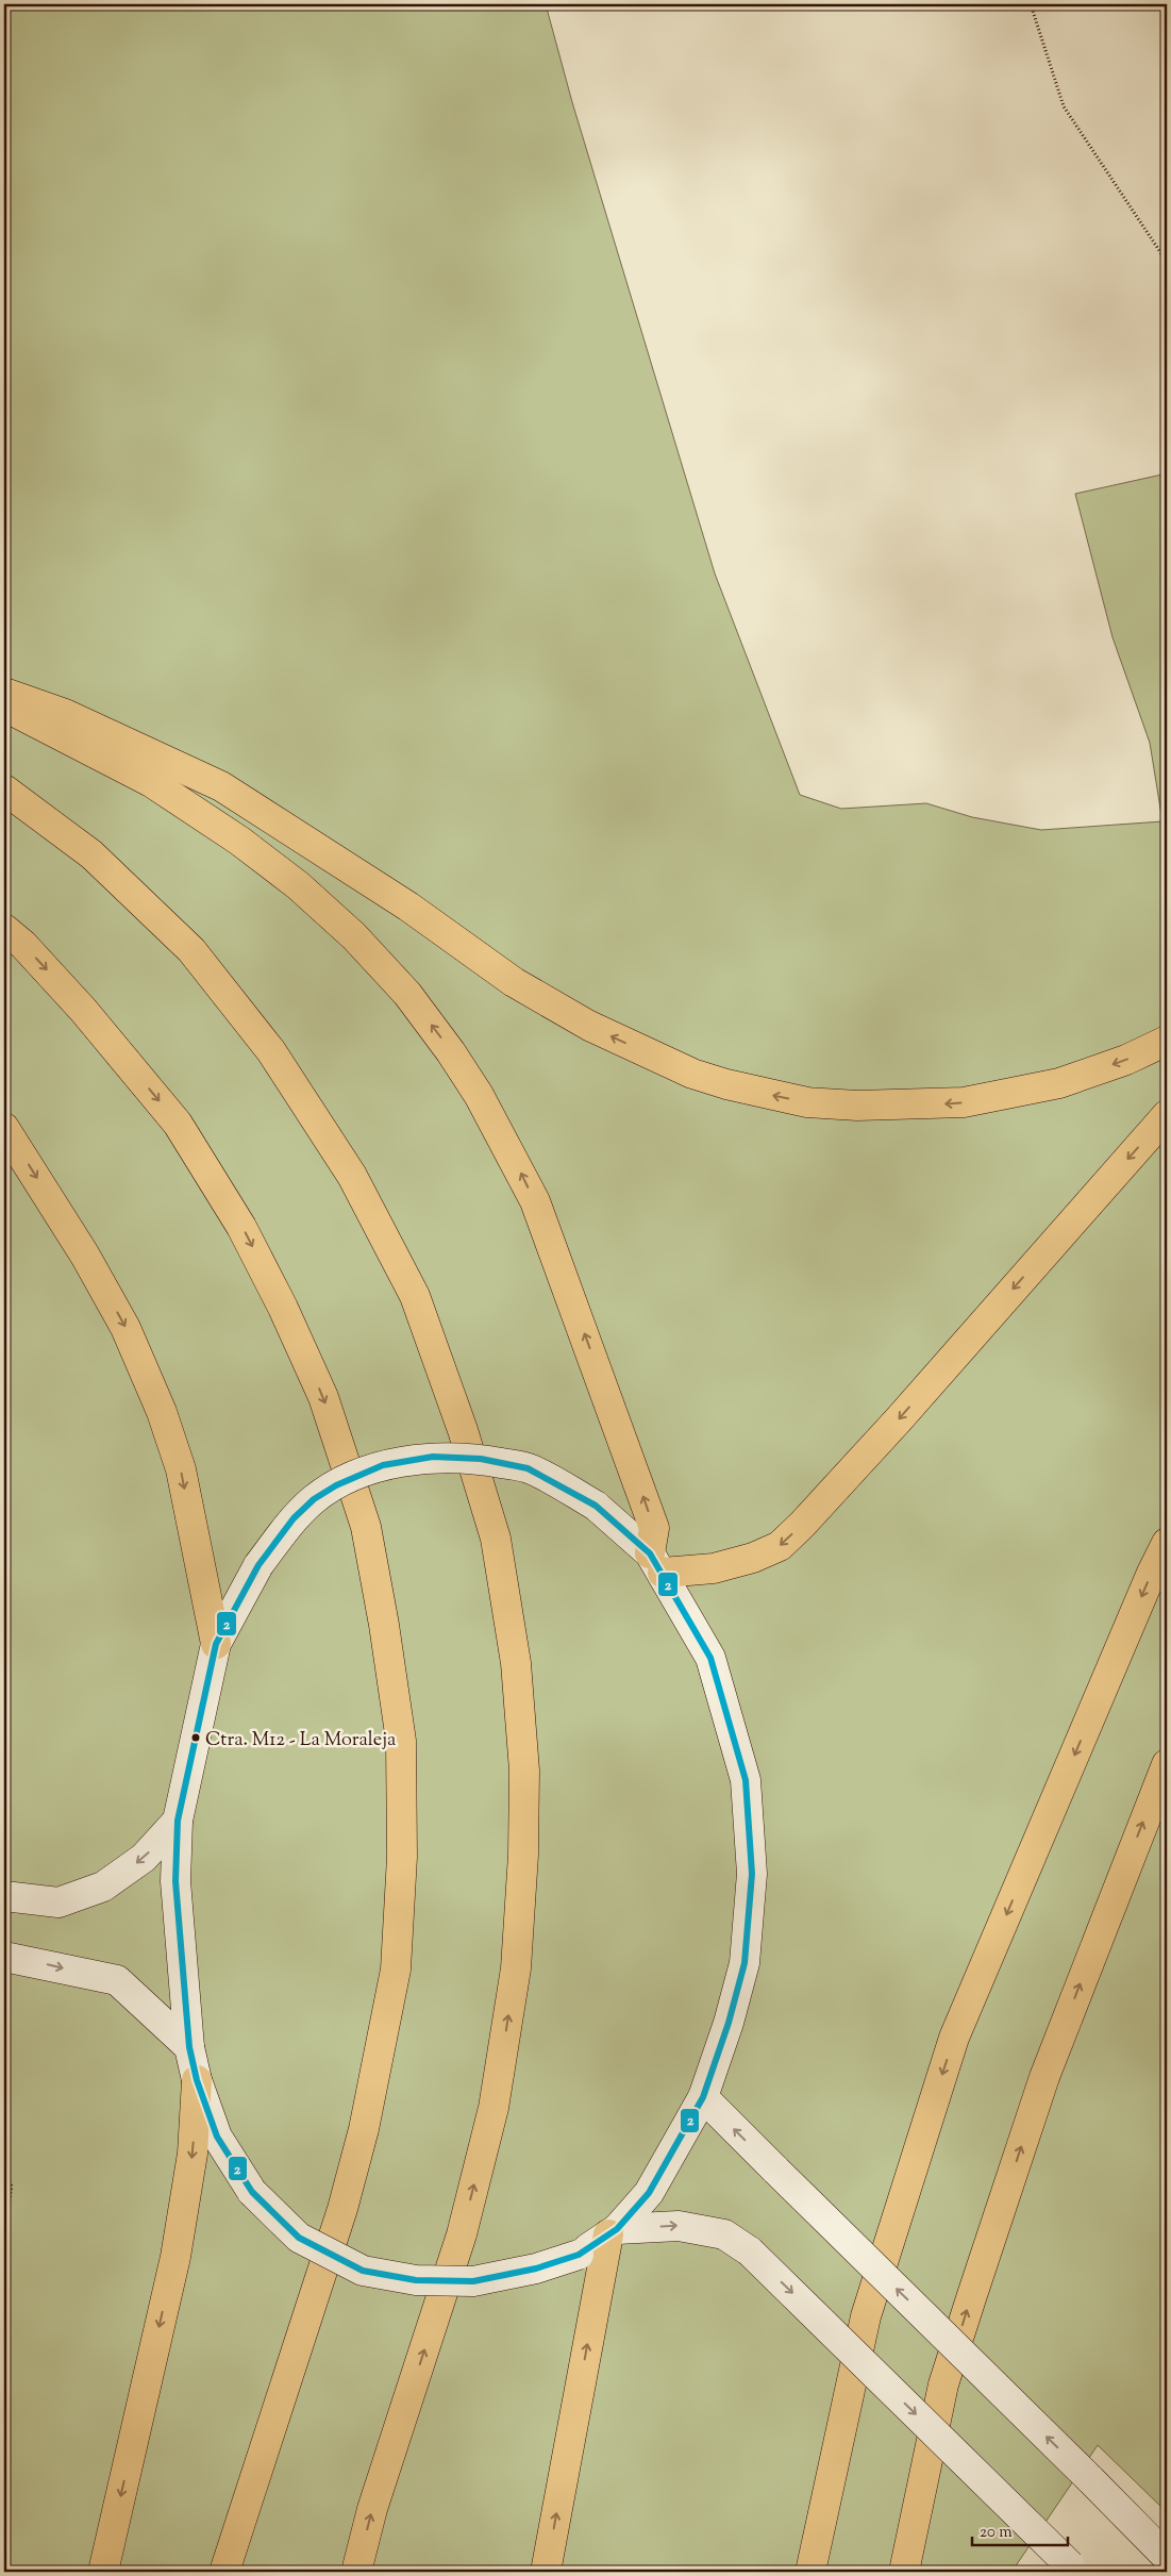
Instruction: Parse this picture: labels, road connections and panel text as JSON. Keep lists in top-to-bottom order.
{
  "places": ["Ctra. M12 - La Moraleja"],
  "lines": ["transit line 2"],
  "scale_bar": "20 m"
}
